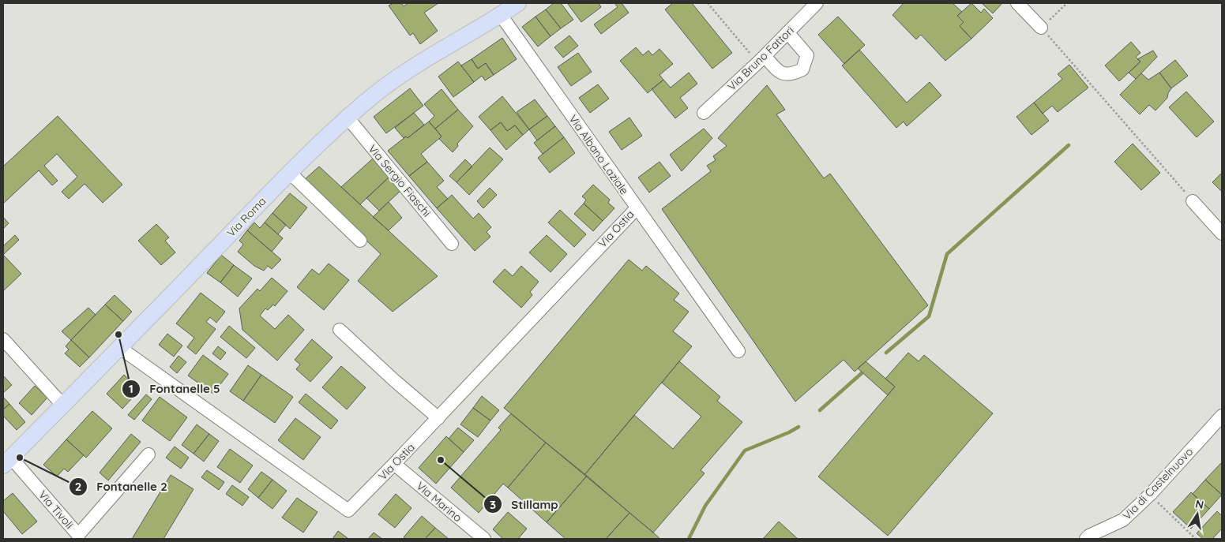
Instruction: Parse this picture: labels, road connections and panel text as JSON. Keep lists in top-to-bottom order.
{
  "streets": {
    "main road": ["Via Roma"],
    "street": [
      "Via Bruno Fattori",
      "Via Albano Laziale",
      "Via Sergio Fiaschi",
      "Via Ostia",
      "Via di Castelnuovo",
      "Via Marino",
      "Via Tivoli"
    ]
  },
  "crossings": [
    ["Via Albano Laziale", "Via Roma"],
    ["Via Albano Laziale", "Via Ostia"],
    ["Via Sergio Fiaschi", "Via Roma"],
    ["Via Roma", "Via Ostia"],
    ["Via Roma", "Via Tivoli"],
    ["Via Ostia", "Via Marino"]
  ],
  "places": ["Fontanelle 5", "Fontanelle 2", "Stillamp"],
  "north": "top"
}
